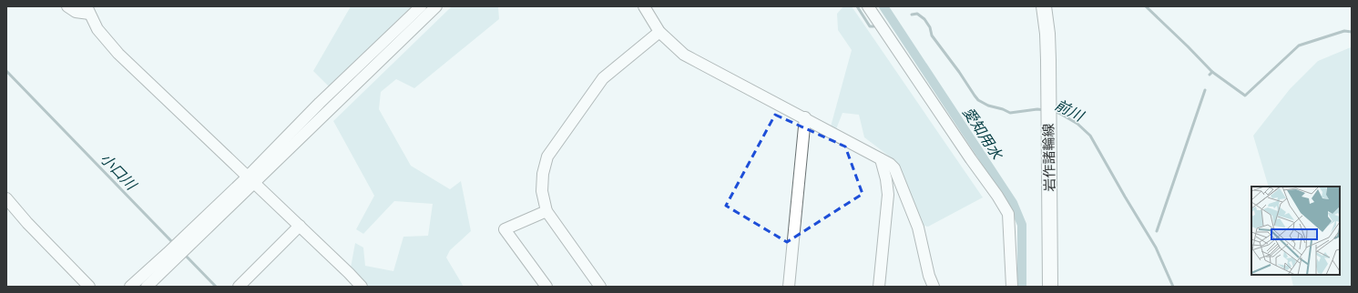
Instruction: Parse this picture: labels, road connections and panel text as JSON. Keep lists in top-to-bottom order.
{
  "streets": {
    "main road": ["岩作諸輪線"]
  },
  "water": ["前川", "愛知用水", "小口川"]
}
